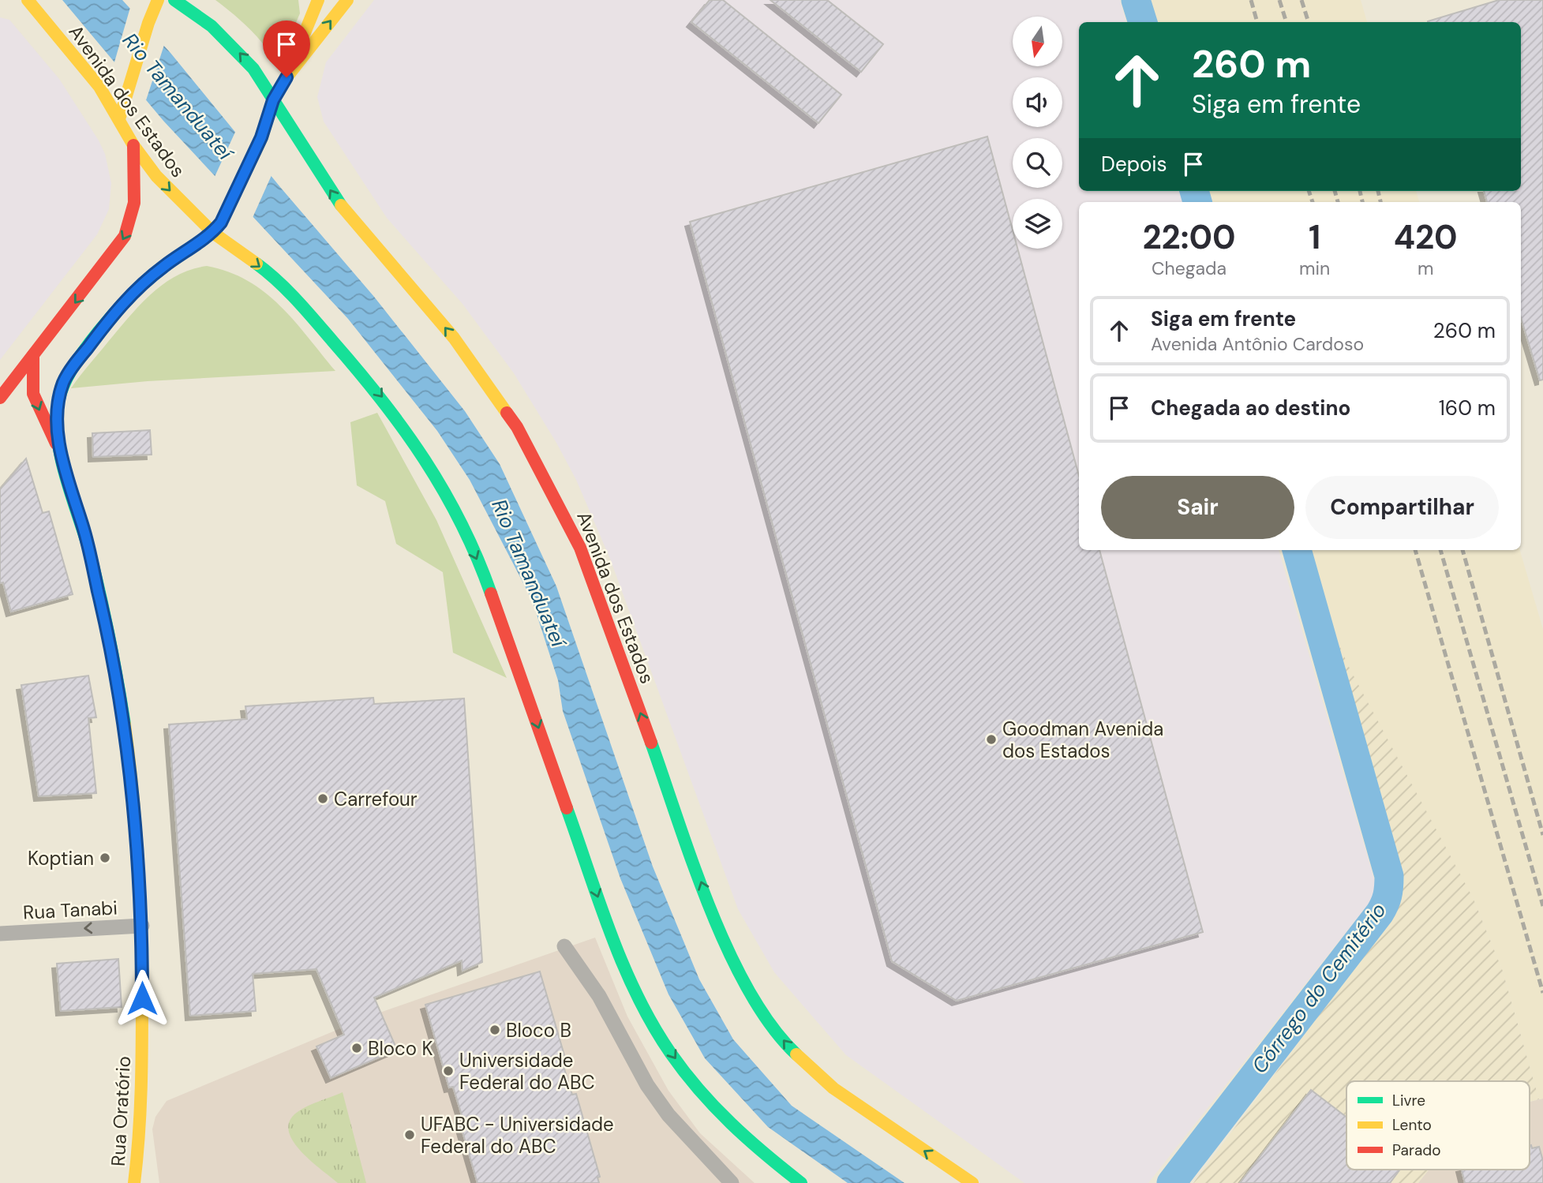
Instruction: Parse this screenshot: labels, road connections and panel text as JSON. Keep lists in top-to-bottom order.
{
  "streets": {
    "main road": ["Avenida dos Estados", "Rua Oratório"],
    "street": ["Rua Tanabi"]
  },
  "crossings": [
    ["Avenida dos Estados", "Rua Oratório"],
    ["Rua Tanabi", "Rua Oratório"]
  ],
  "one_way": ["Rua Tanabi"],
  "water": ["Rio Tamanduateí", "Córrego do Cemitério"],
  "places": [
    "Goodman Avenida dos Estados",
    "Carrefour",
    "Koptian",
    "Bloco B",
    "Bloco K",
    "Universidade Federal do ABC",
    "UFABC - Universidade Federal do ABC"
  ],
  "legend": ["Livre", "Lento", "Parado"],
  "north": "bottom",
  "page": {
    "turn": ["260 m", "Siga em frente"],
    "then": "Depois",
    "eta": [
      "22:00",
      "Chegada",
      "1",
      "min",
      "420",
      "m"
    ],
    "list": [
      {
        "name": "Siga em frente",
        "note": "Avenida Antônio Cardoso",
        "value": "260 m"
      },
      {
        "name": "Chegada ao destino",
        "value": "160 m"
      }
    ],
    "buttons": ["Sair", "Compartilhar"]
  }
}
